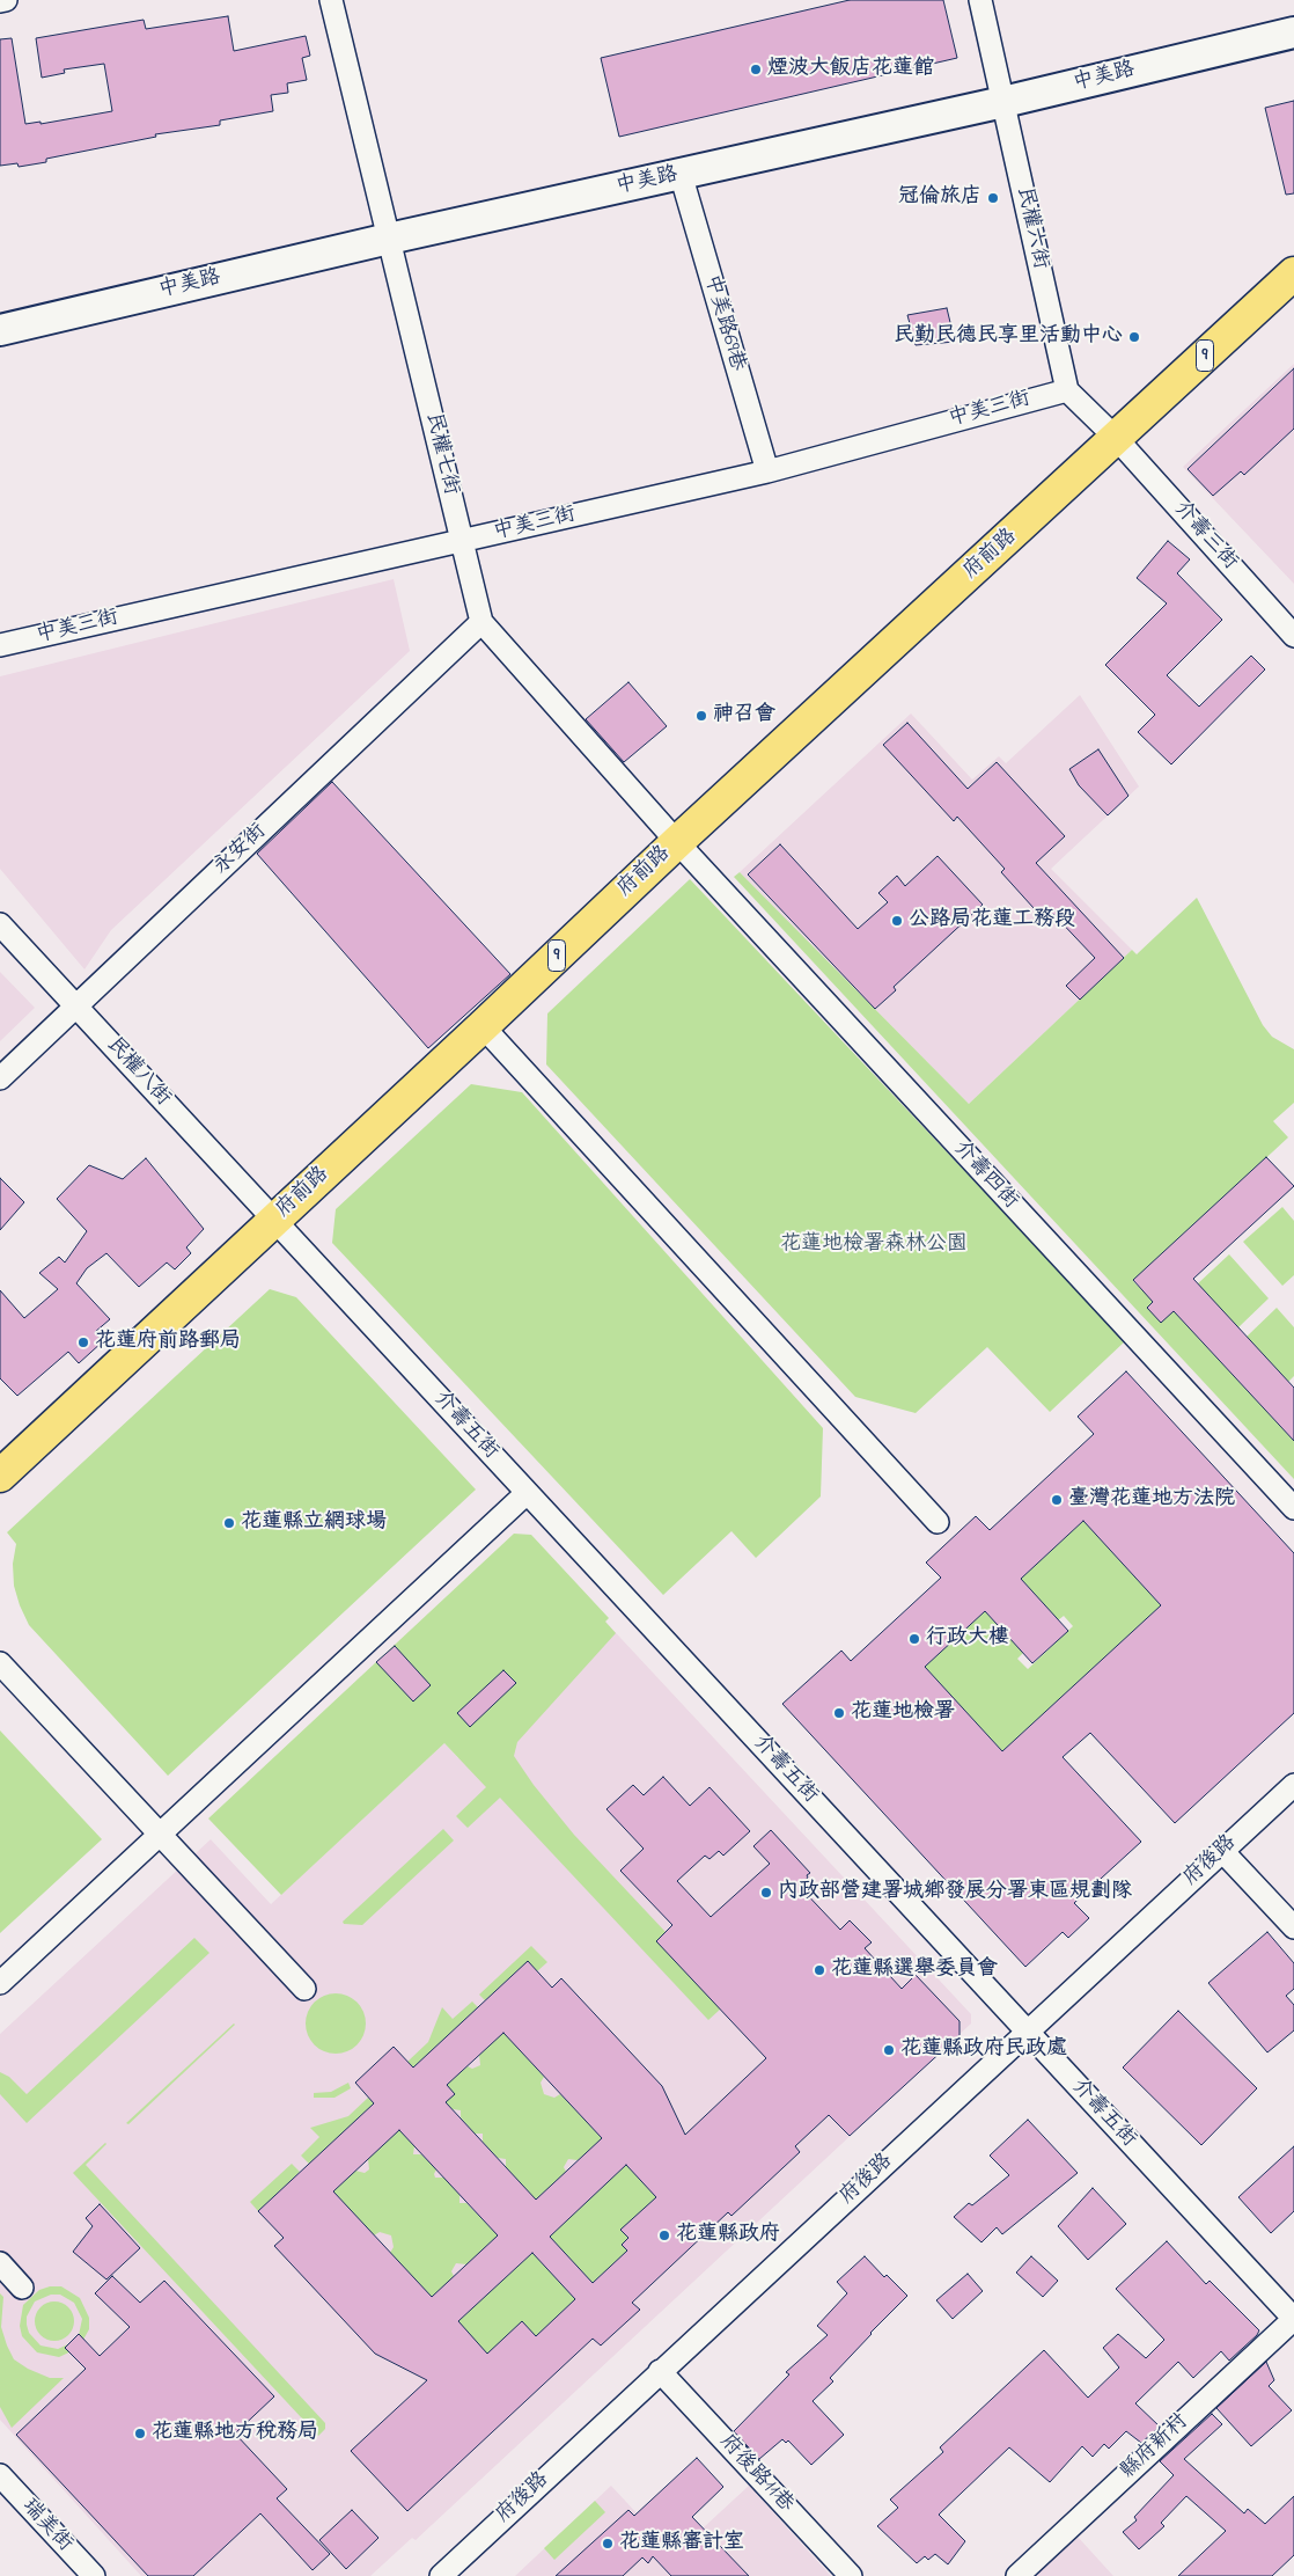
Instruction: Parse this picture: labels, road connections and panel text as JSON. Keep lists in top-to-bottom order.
{
  "streets": {
    "main road": ["9", "府前路"],
    "street": [
      "中美路",
      "民權六街",
      "中美路69巷",
      "中美三街",
      "民權七街",
      "介壽三街",
      "永安街",
      "民權八街",
      "介壽四街",
      "介壽五街",
      "府後路",
      "縣府新村",
      "府後路11巷",
      "瑞美街"
    ]
  },
  "crossings": [
    ["中美路", "民權六街"],
    ["中美路", "中美路69巷"],
    ["中美路", "民權七街"],
    ["民權六街", "中美三街"],
    ["中美路69巷", "中美三街"],
    ["中美三街", "民權七街"],
    ["民權七街", "府前路"],
    ["民權七街", "永安街"],
    ["民權七街", "介壽四街"],
    ["介壽三街", "府前路"],
    ["府前路", "民權八街"],
    ["府前路", "介壽四街"],
    ["府前路", "介壽五街"],
    ["永安街", "民權八街"],
    ["民權八街", "介壽五街"],
    ["介壽五街", "府後路"],
    ["介壽五街", "縣府新村"],
    ["府後路", "府後路11巷"]
  ],
  "parks": ["花蓮地檢署森林公園"],
  "places": [
    "煙波大飯店花蓮館",
    "冠倫旅店",
    "民勤民德民享里活動中心",
    "神召會",
    "公路局花蓮工務段",
    "花蓮府前路郵局",
    "臺灣花蓮地方法院",
    "花蓮縣立網球場",
    "行政大樓",
    "花蓮地檢署",
    "內政部營建署城鄉發展分署東區規劃隊",
    "花蓮縣選舉委員會",
    "花蓮縣政府民政處",
    "花蓮縣政府",
    "花蓮縣地方稅務局",
    "花蓮縣審計室"
  ]
}
